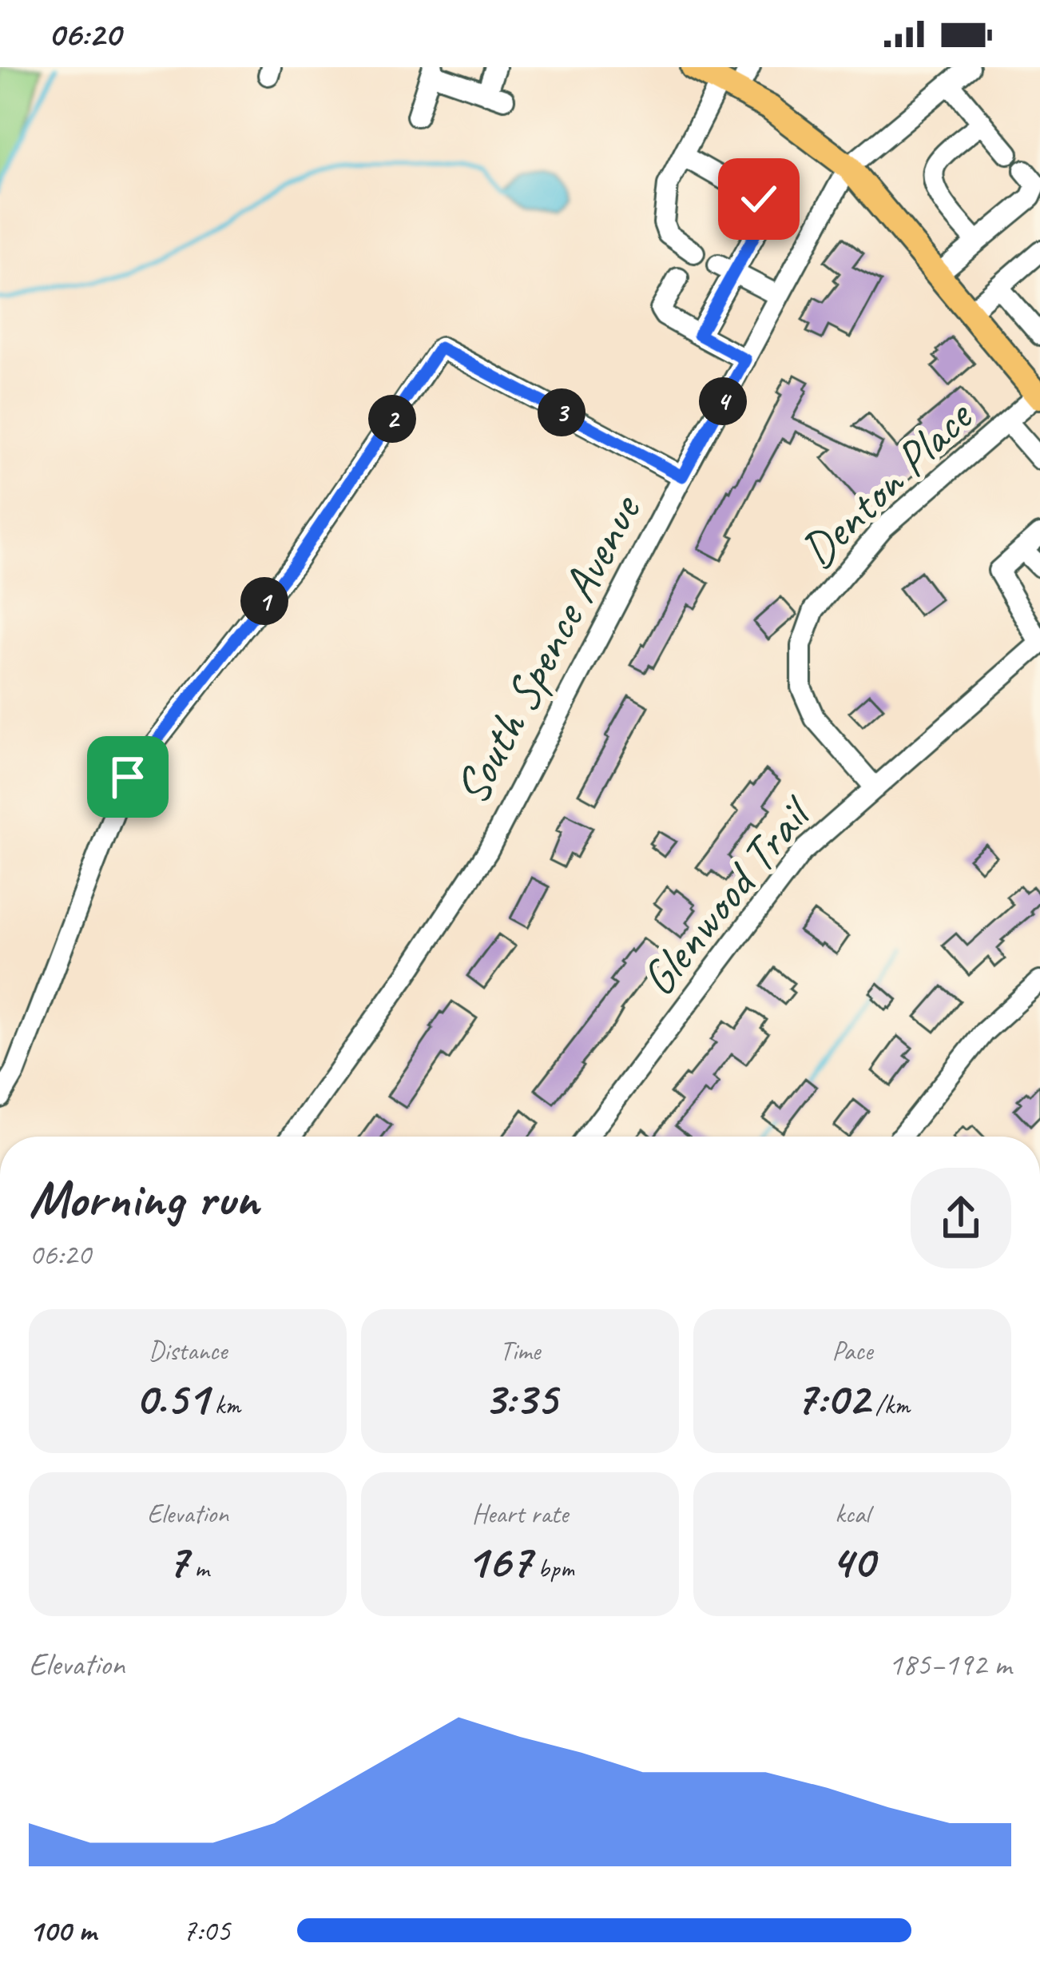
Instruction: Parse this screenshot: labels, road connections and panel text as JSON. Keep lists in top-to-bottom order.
{
  "streets": {
    "street": ["Denton Place", "South Spence Avenue", "Glenwood Trail"]
  },
  "crossings": [
    ["Denton Place", "Glenwood Trail"]
  ],
  "page": {
    "status": "06:20",
    "pins": [
      "4",
      "3",
      "2",
      "1"
    ],
    "heading": ["Morning run", "06:20"],
    "stats": [
      ["Distance", "0.51 km"],
      ["Time", "3:35"],
      ["Pace", "7:02 /km"],
      ["Elevation", "7 m"],
      ["Heart rate", "167 bpm"],
      ["kcal", "40"]
    ],
    "chart": ["Elevation", "185–192 m"],
    "list": [
      {
        "name": "100 m",
        "note": "7:05"
      }
    ]
  }
}
